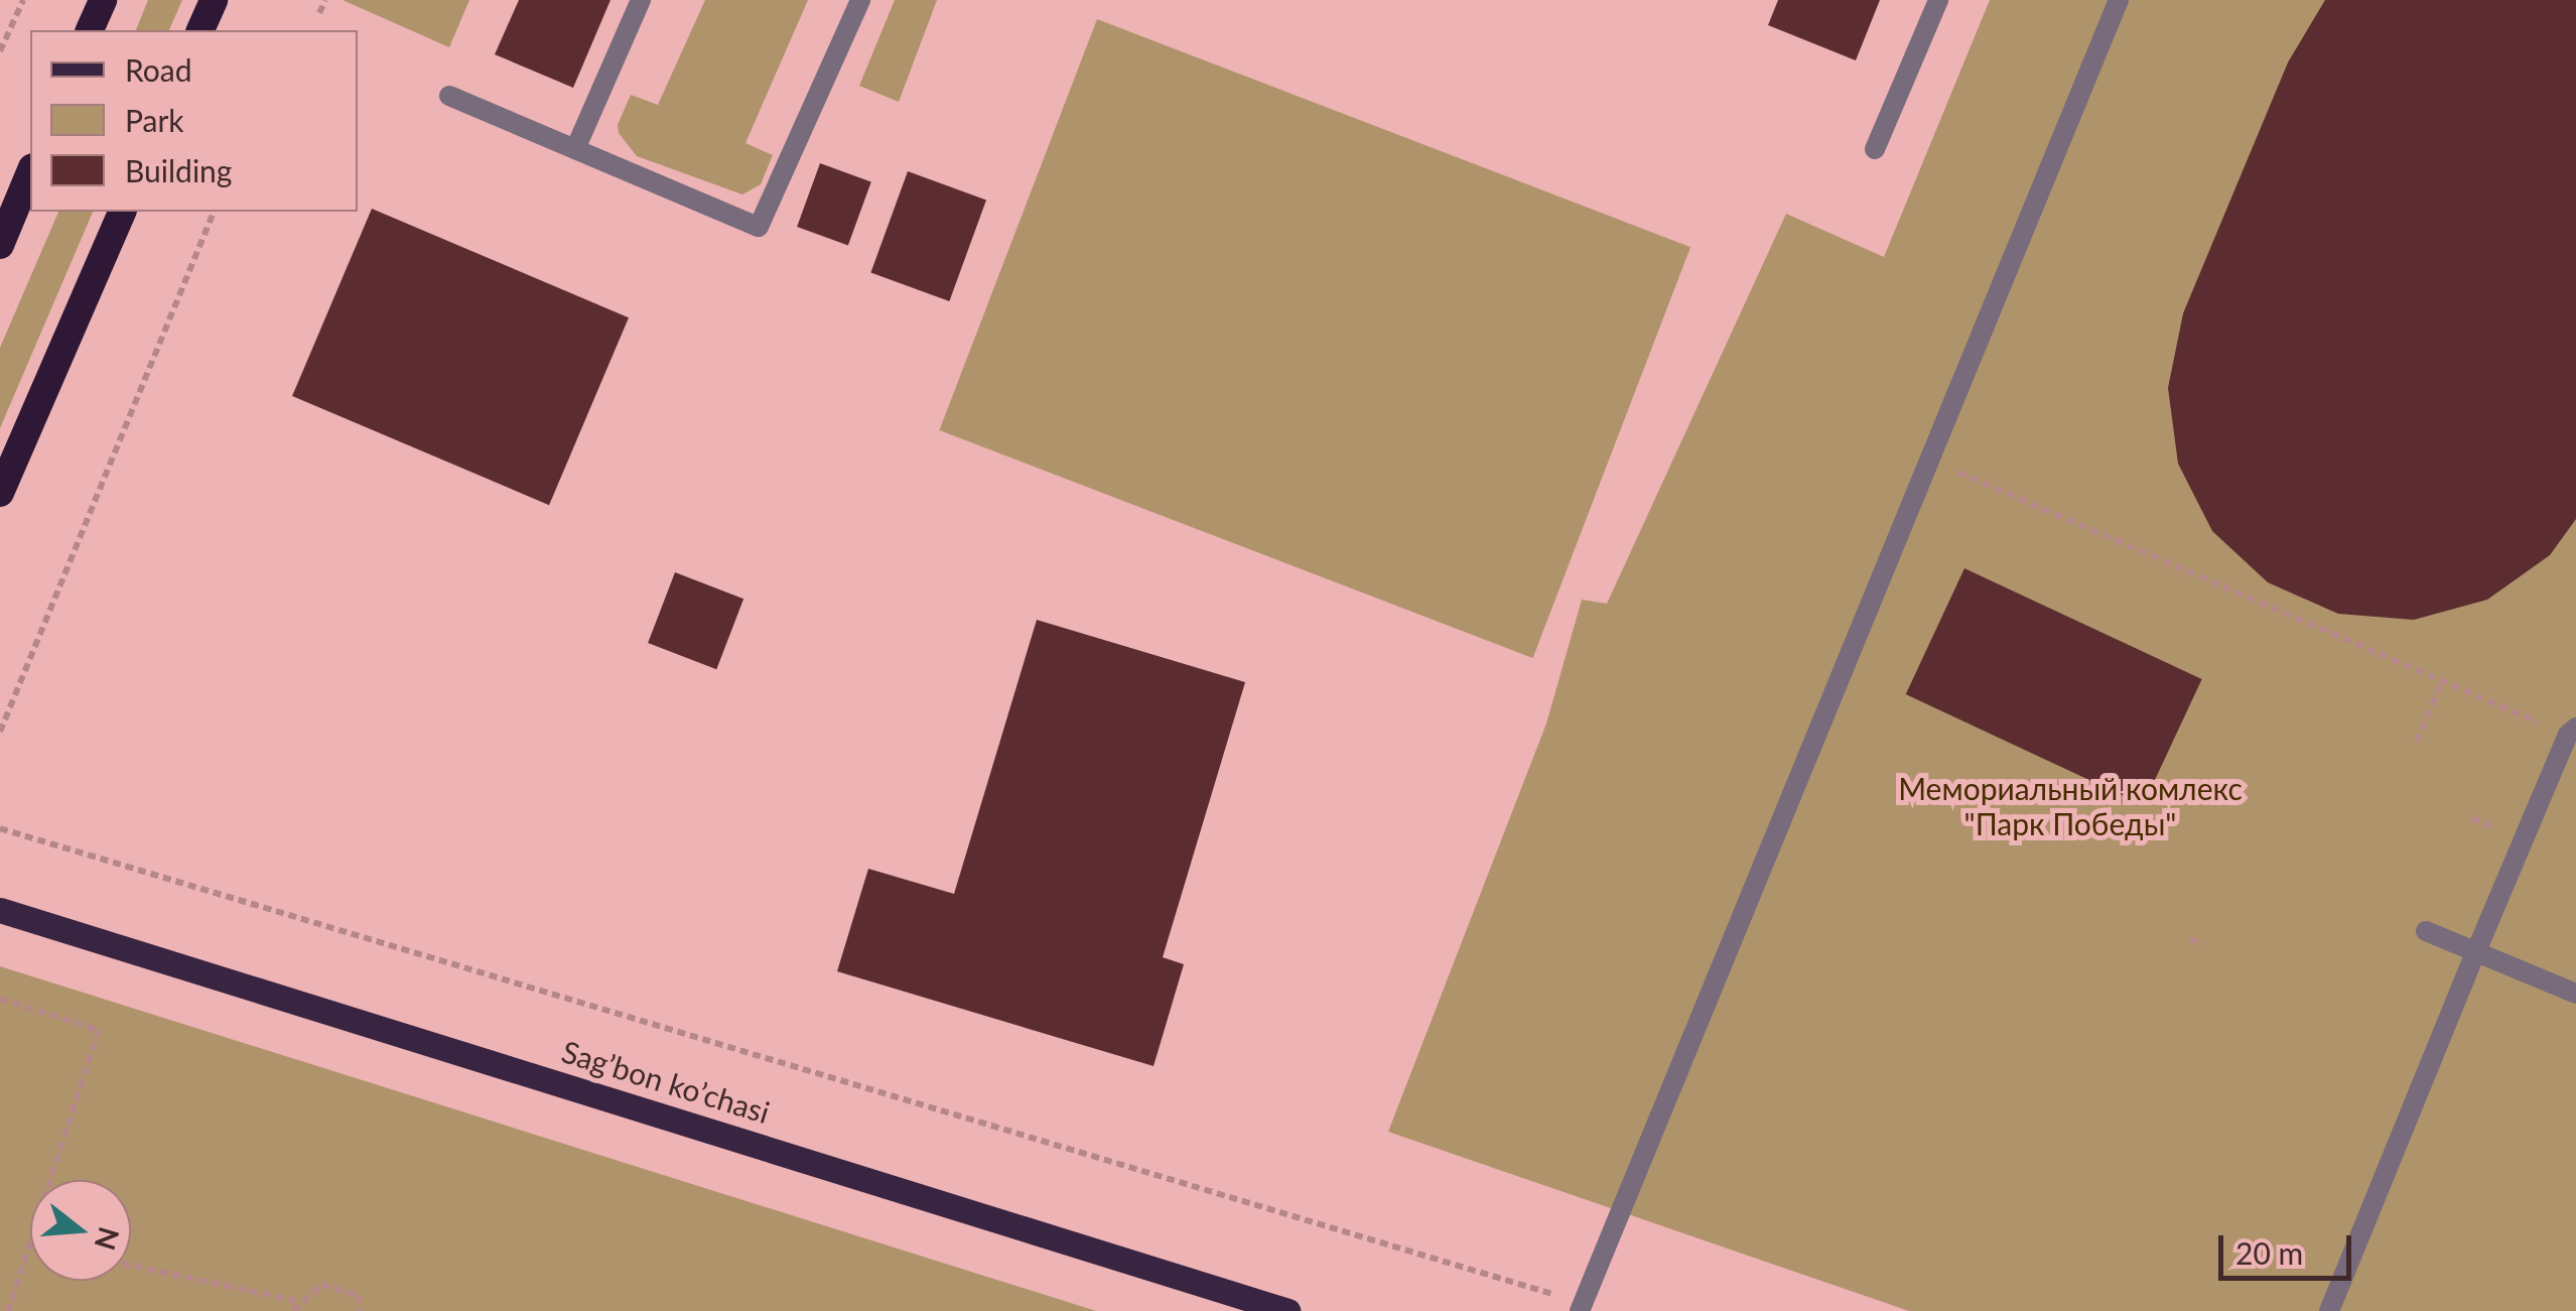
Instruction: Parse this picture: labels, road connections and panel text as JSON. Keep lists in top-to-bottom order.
{
  "streets": {
    "main road": ["Sag’bon ko’chasi"]
  },
  "parks": ["Мемориальный комлекс \"Парк Победы\""],
  "legend": ["Road", "Park", "Building"],
  "scale_bar": "20 m",
  "north": "right"
}
